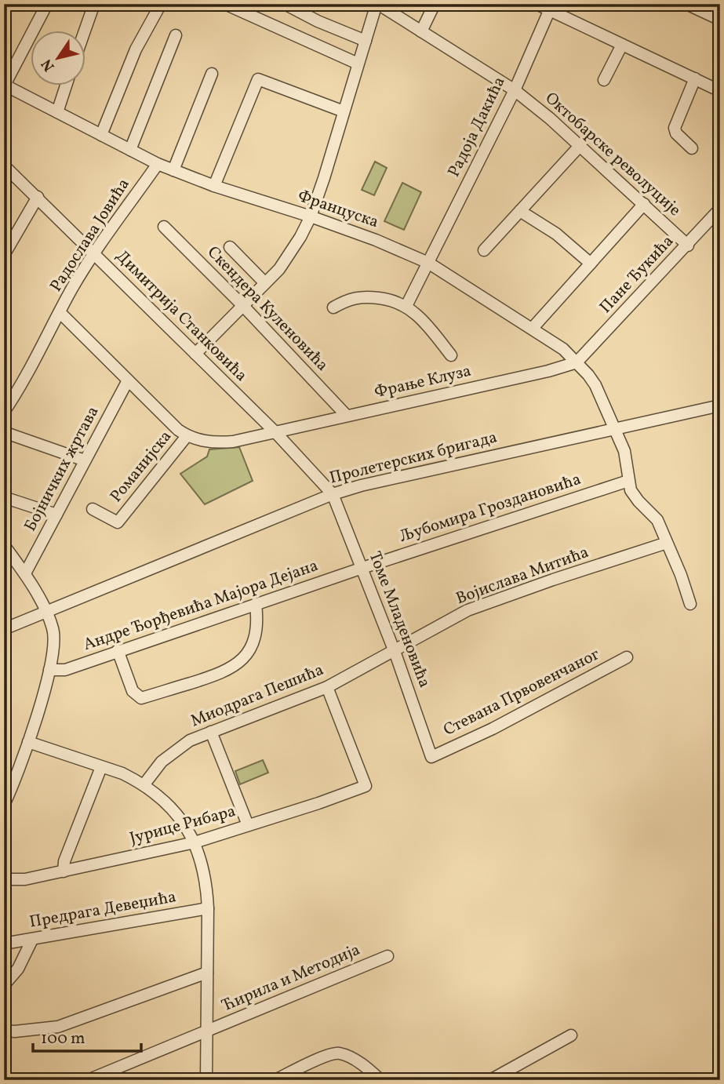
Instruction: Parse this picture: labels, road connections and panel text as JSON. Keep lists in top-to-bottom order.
{
  "streets": {
    "street": [
      "Радоја Дакића",
      "Октобарске револуције",
      "Француска",
      "Радослава Јовића",
      "Пане Ђукића",
      "Скендера Куленовића",
      "Димитрија Станковића",
      "Фрање Клуза",
      "Пролетерских бригада",
      "Романијска",
      "Бојничких жртава",
      "Љубомира Гроздановића",
      "Војислава Митића",
      "Андре Ђорђевића Мајора Дејана",
      "Томе Младеновића",
      "Стевана Првовенчаног",
      "Миодрага Пешића",
      "Јурице Рибара",
      "Предрага Девеџића",
      "Ћирила и Методија"
    ]
  },
  "crossings": [
    ["Радоја Дакића", "Октобарске револуције"],
    ["Радоја Дакића", "Француска"],
    ["Октобарске револуције", "Пане Ђукића"],
    ["Француска", "Радослава Јовића"],
    ["Француска", "Пане Ђукића"],
    ["Француска", "Фрање Клуза"],
    ["Француска", "Пролетерских бригада"],
    ["Француска", "Љубомира Гроздановића"],
    ["Радослава Јовића", "Димитрија Станковића"],
    ["Пане Ђукића", "Фрање Клуза"],
    ["Скендера Куленовића", "Фрање Клуза"],
    ["Димитрија Станковића", "Фрање Клуза"],
    ["Димитрија Станковића", "Пролетерских бригада"],
    ["Димитрија Станковића", "Томе Младеновића"],
    ["Фрање Клуза", "Романијска"],
    ["Пролетерских бригада", "Томе Младеновића"],
    ["Љубомира Гроздановића", "Андре Ђорђевића Мајора Дејана"],
    ["Љубомира Гроздановића", "Томе Младеновића"],
    ["Војислава Митића", "Томе Младеновића"],
    ["Војислава Митића", "Миодрага Пешића"],
    ["Андре Ђорђевића Мајора Дејана", "Томе Младеновића"],
    ["Томе Младеновића", "Стевана Првовенчаног"],
    ["Томе Младеновића", "Миодрага Пешића"],
    ["Миодрага Пешића", "Јурице Рибара"]
  ],
  "scale_bar": "100 m",
  "north": "bottom left"
}
